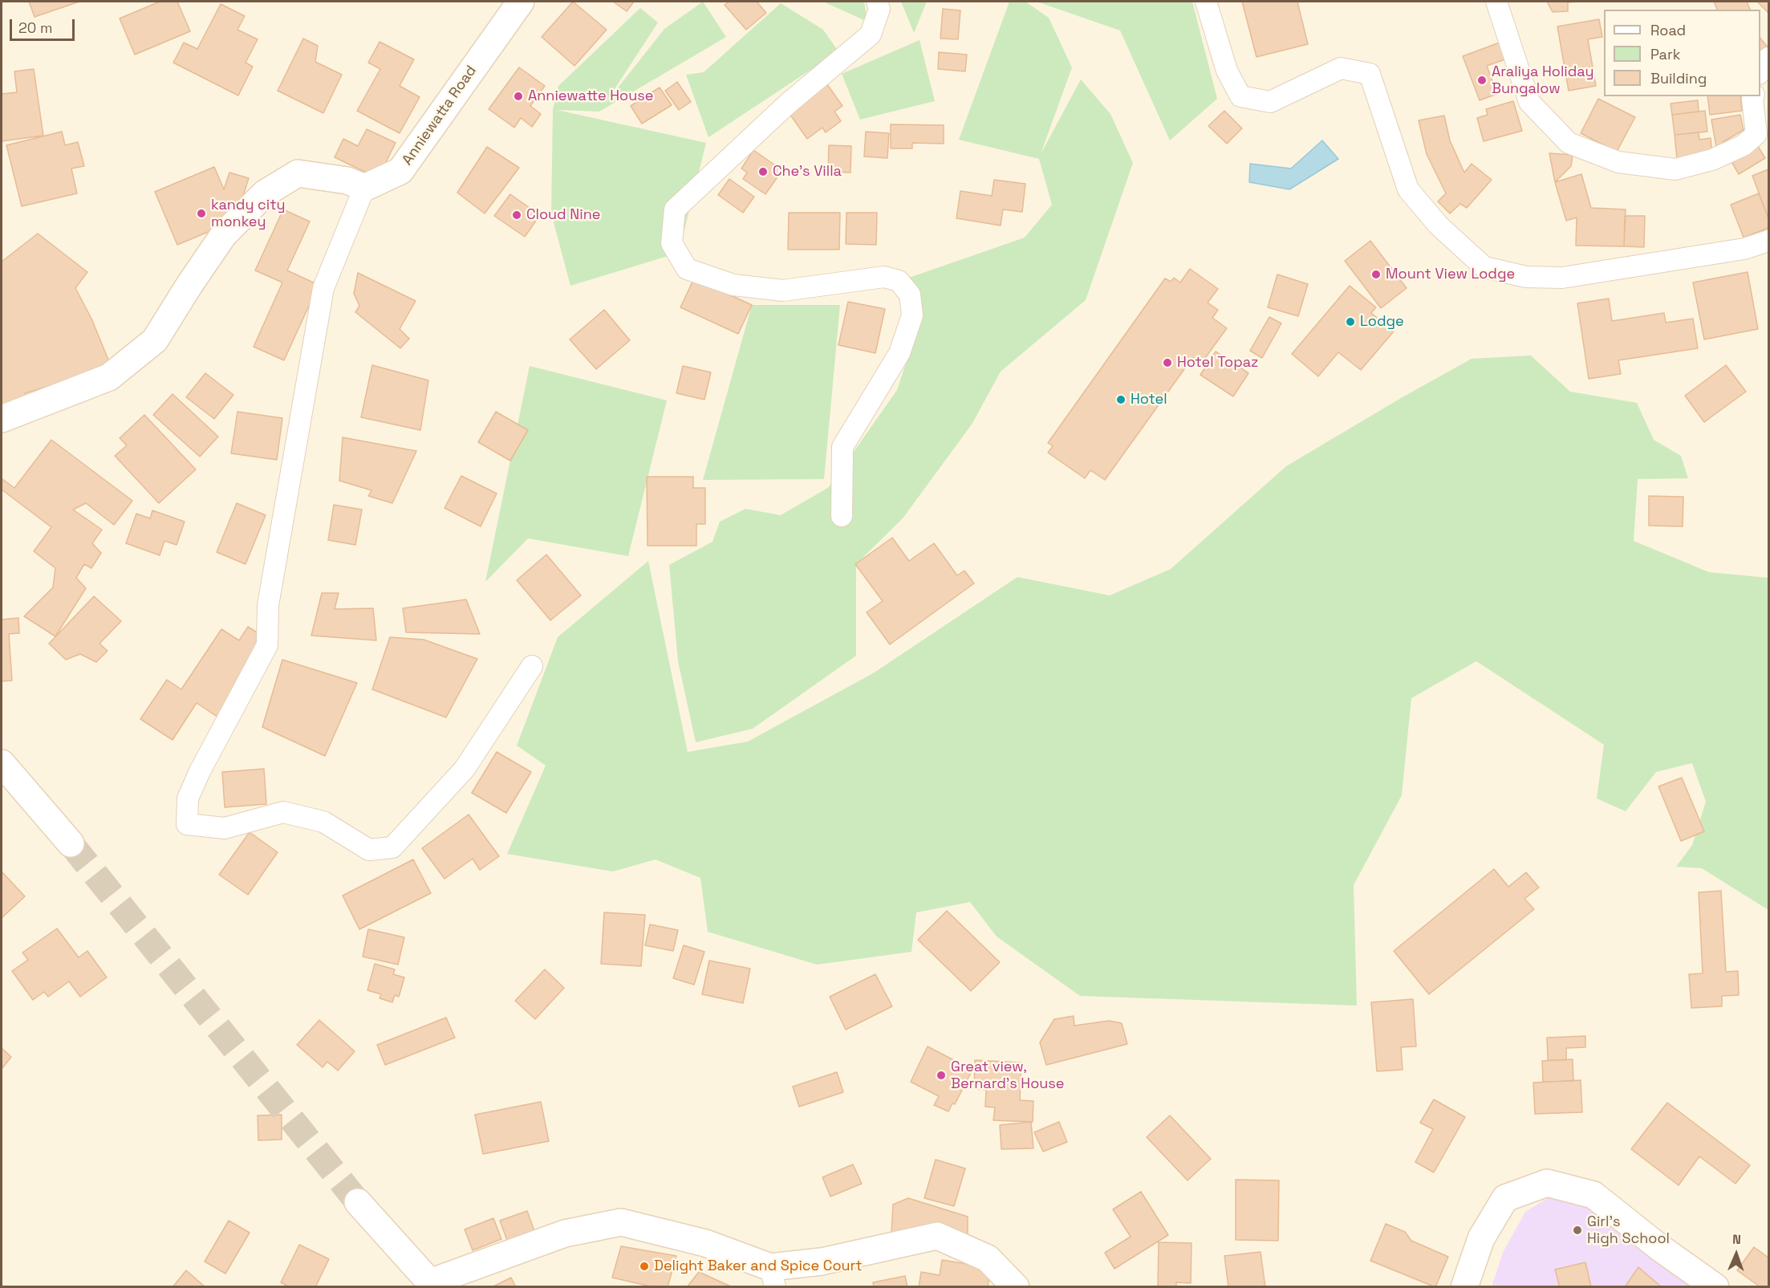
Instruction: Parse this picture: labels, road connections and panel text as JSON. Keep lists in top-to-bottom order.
{
  "streets": {
    "street": ["Anniewatta Road"]
  },
  "places": [
    "Araliya Holiday Bungalow",
    "Anniewatte House",
    "Che's Villa",
    "kandy city monkey",
    "Cloud Nine",
    "Mount View Lodge",
    "Lodge",
    "Hotel Topaz",
    "Hotel",
    "Great view, Bernard's House",
    "Girl's High School",
    "Delight Baker and Spice Court"
  ],
  "legend": ["Road", "Park", "Building"],
  "scale_bar": "20 m",
  "north": "top"
}
